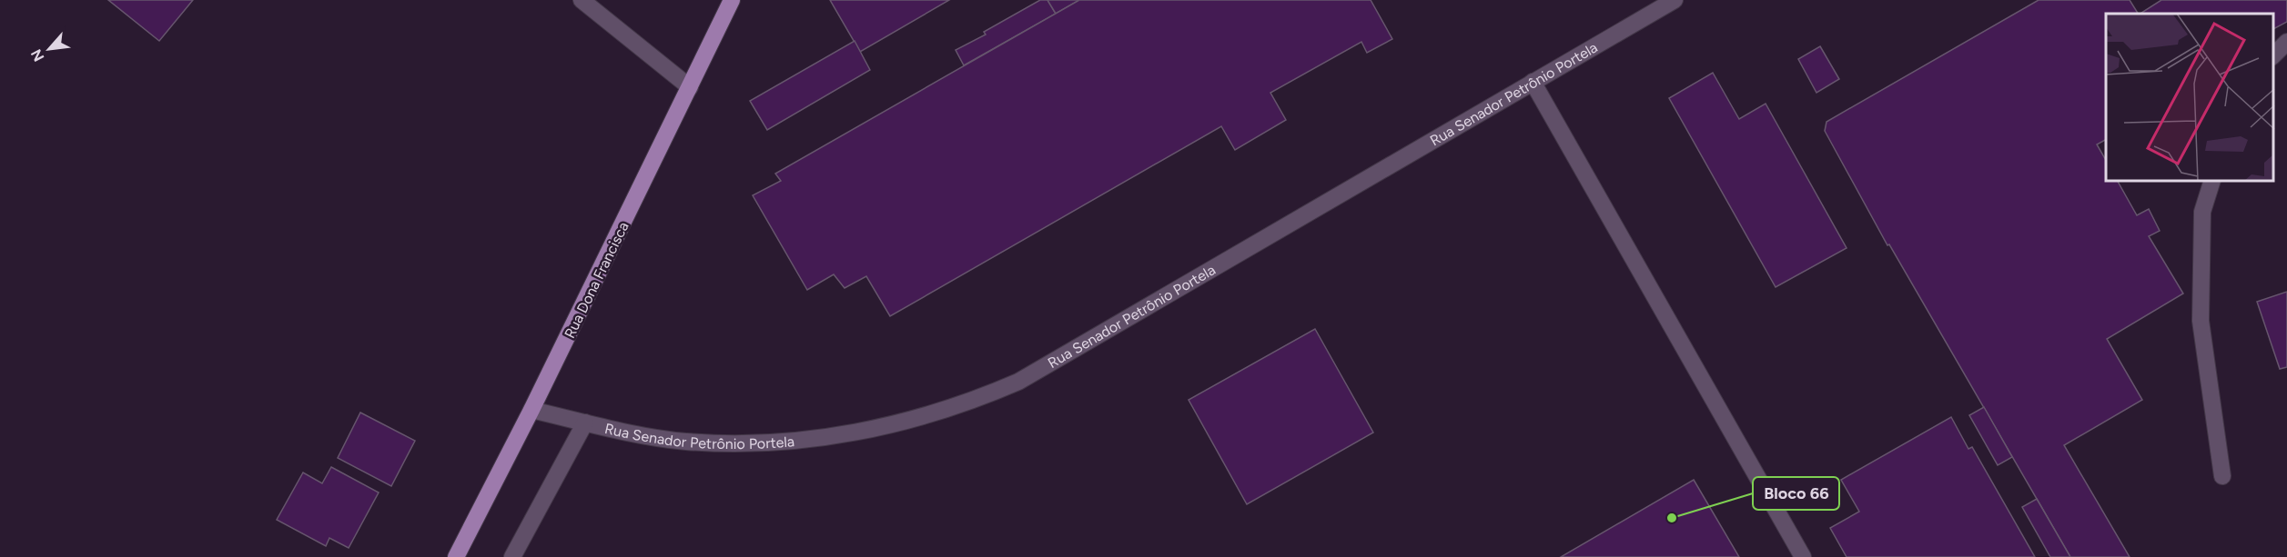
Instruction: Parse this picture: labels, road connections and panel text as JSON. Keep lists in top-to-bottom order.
{
  "streets": {
    "main road": ["Rua Dona Francisca"],
    "street": ["Rua Senador Petrônio Portela"]
  },
  "crossings": [
    ["Rua Senador Petrônio Portela", "Rua Dona Francisca"]
  ],
  "places": ["Bloco 66"],
  "north": "bottom left"
}
